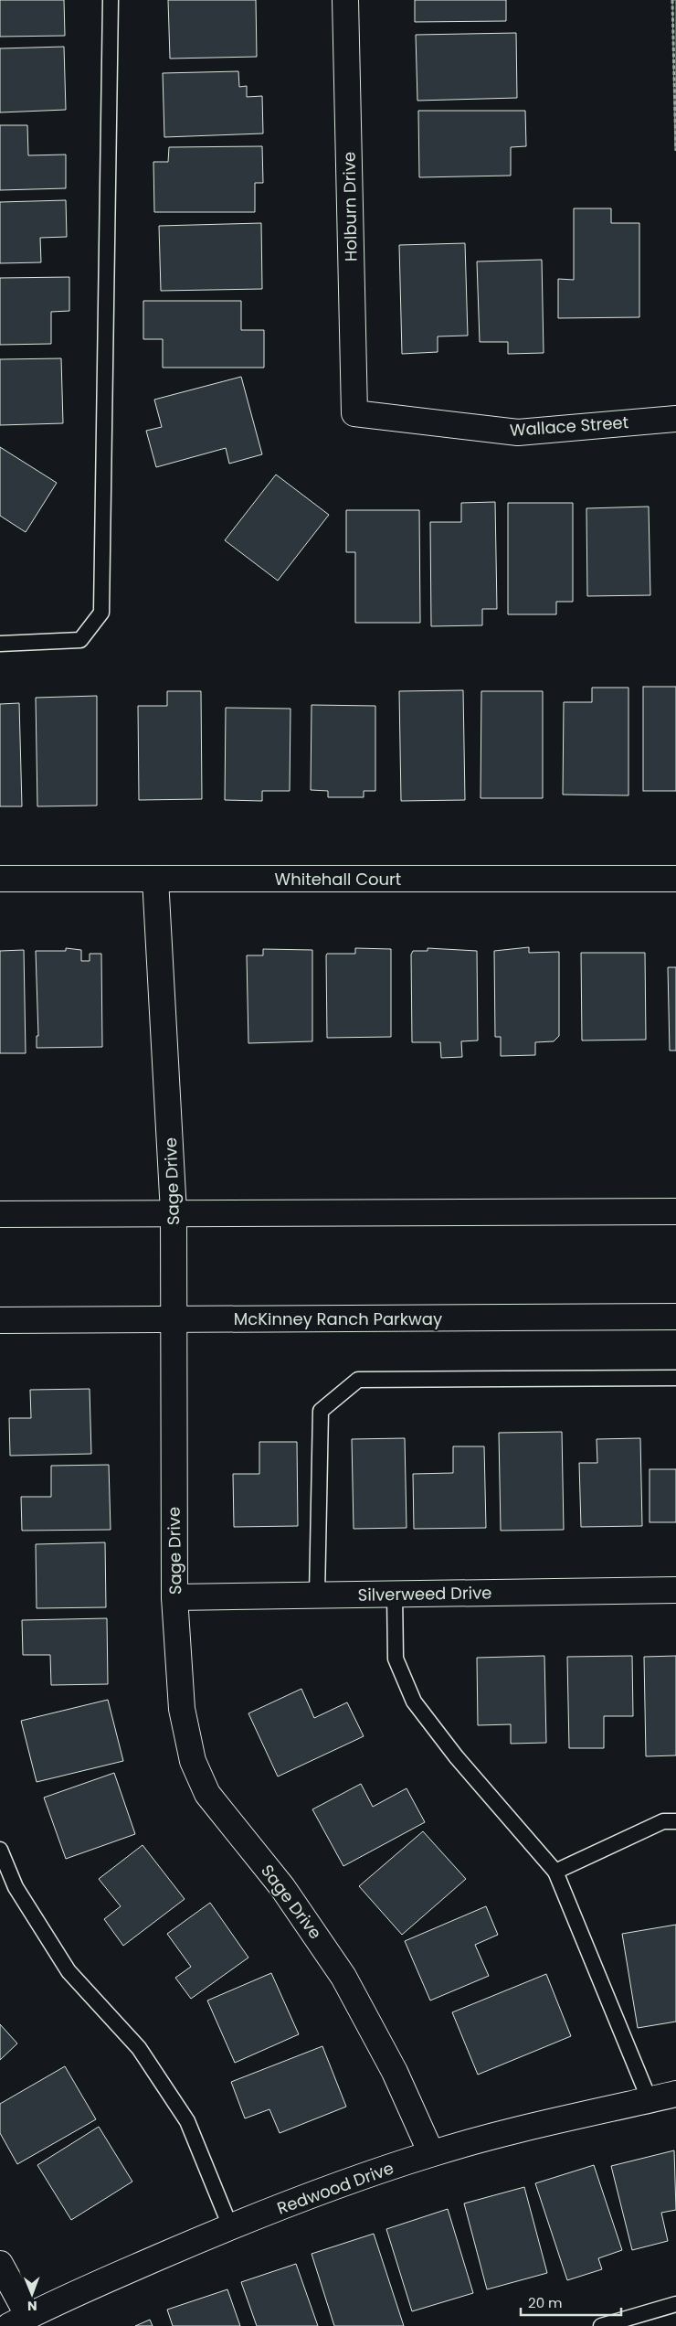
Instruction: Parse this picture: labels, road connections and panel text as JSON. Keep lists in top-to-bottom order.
{
  "streets": {
    "street": [
      "Holburn Drive",
      "Wallace Street",
      "Whitehall Court",
      "Sage Drive",
      "McKinney Ranch Parkway",
      "Silverweed Drive",
      "Redwood Drive"
    ]
  },
  "crossings": [
    ["Holburn Drive", "Wallace Street"],
    ["Whitehall Court", "Sage Drive"],
    ["Sage Drive", "McKinney Ranch Parkway"],
    ["Sage Drive", "Silverweed Drive"],
    ["Sage Drive", "Redwood Drive"]
  ],
  "scale_bar": "20 m",
  "north": "bottom"
}
